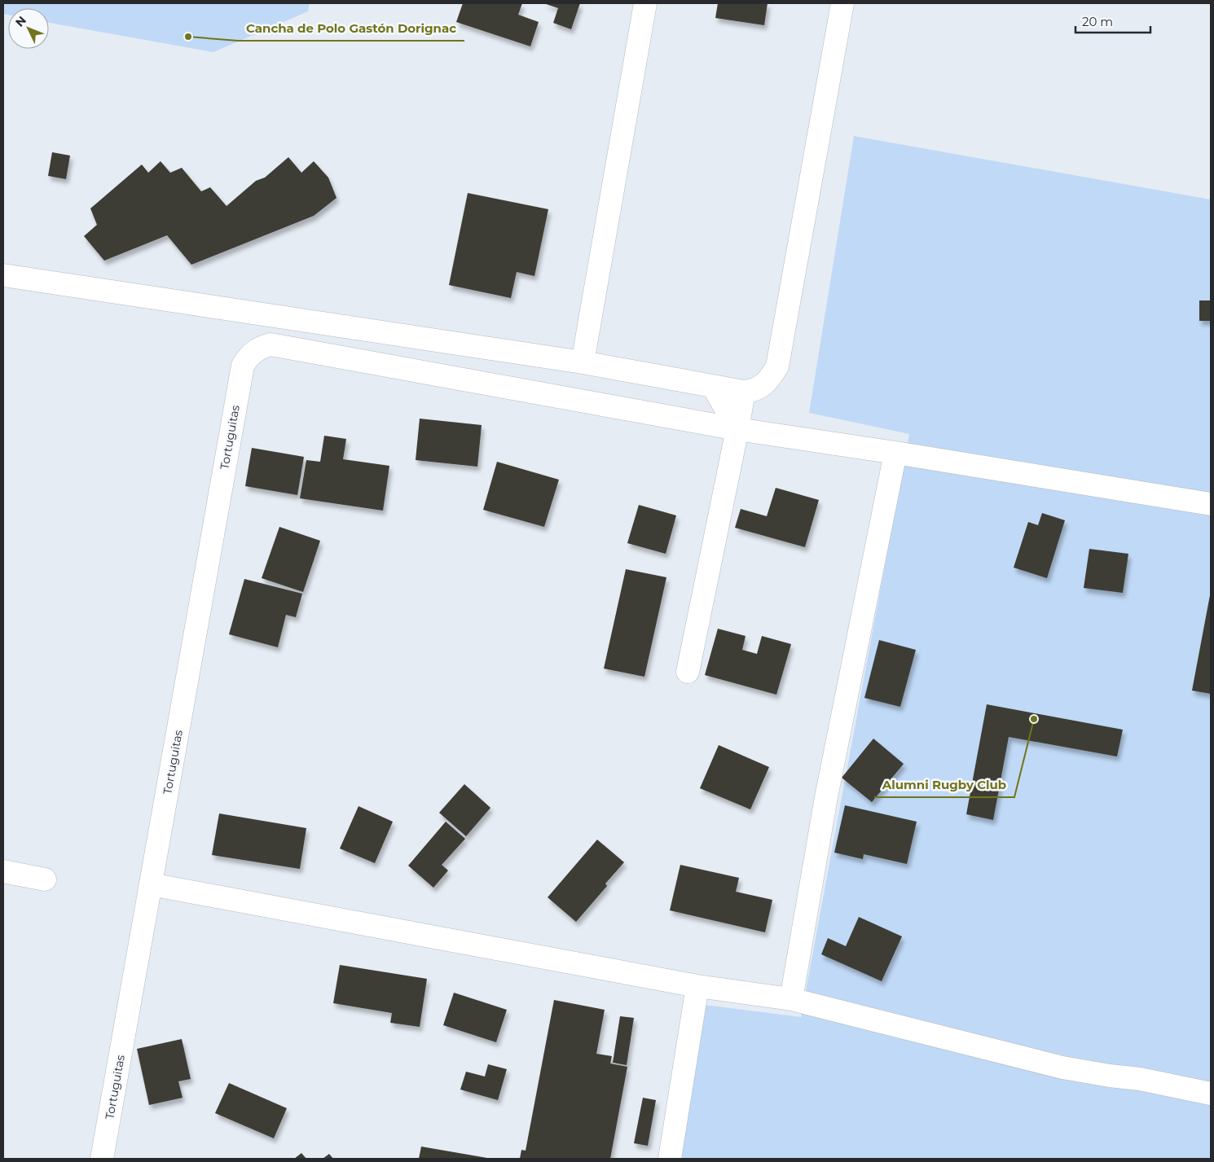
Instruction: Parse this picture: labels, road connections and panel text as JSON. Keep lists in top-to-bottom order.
{
  "streets": {
    "street": ["Tortuguitas"]
  },
  "places": ["Cancha de Polo Gastón Dorignac", "Alumni Rugby Club"],
  "scale_bar": "20 m",
  "north": "top left"
}
